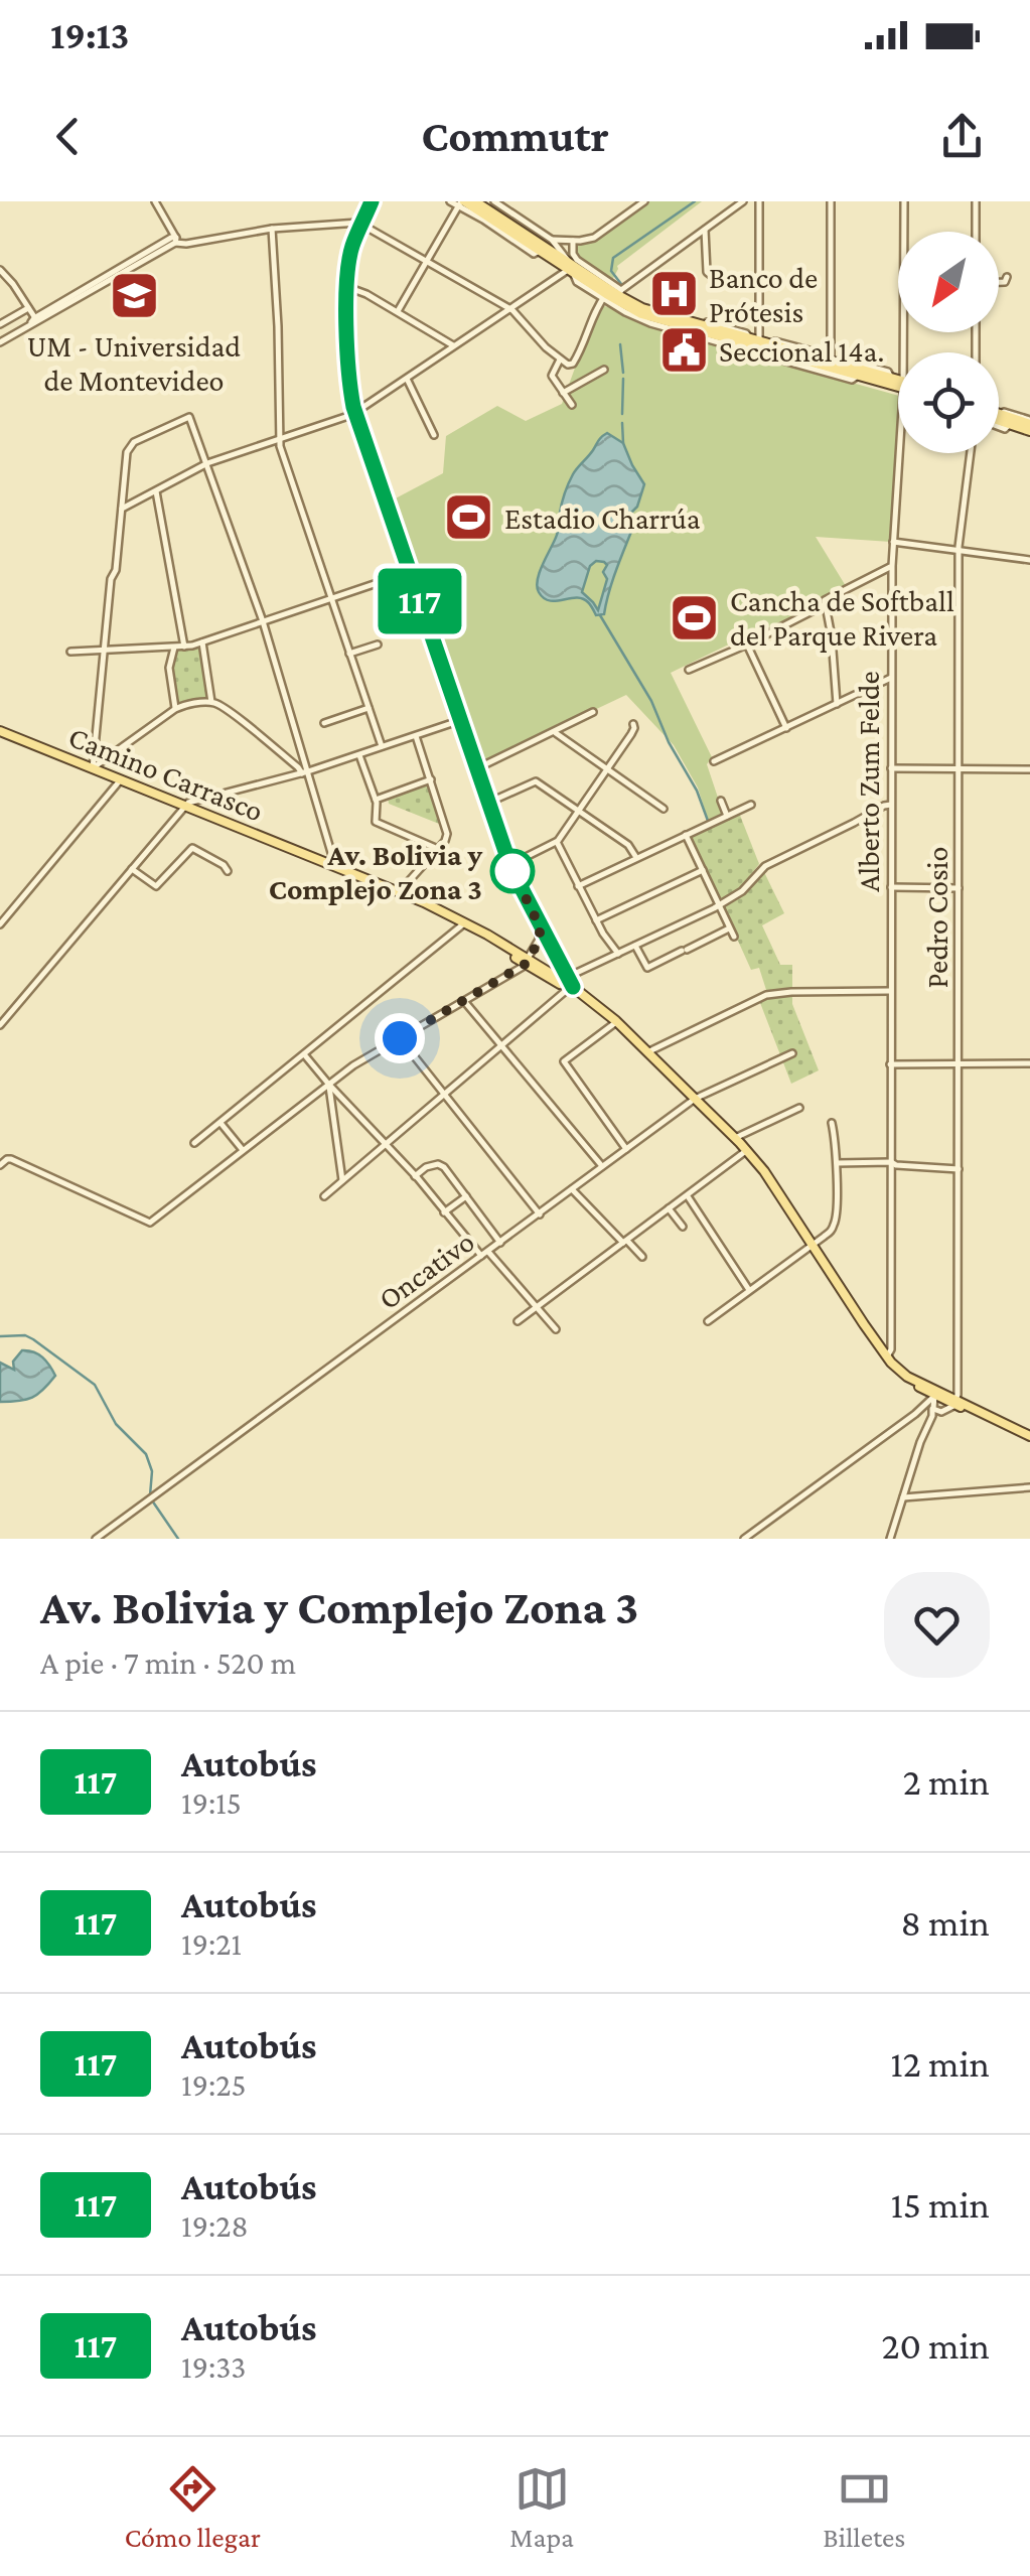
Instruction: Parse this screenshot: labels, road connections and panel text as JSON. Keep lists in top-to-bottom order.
{
  "streets": {
    "main road": ["Camino Carrasco"],
    "street": ["Alberto Zum Felde", "Pedro Cosio", "Oncativo"]
  },
  "crossings": [
    ["Camino Carrasco", "Alberto Zum Felde"],
    ["Camino Carrasco", "Pedro Cosio"],
    ["Camino Carrasco", "Oncativo"]
  ],
  "places": {
    "hospital": ["Banco de Prótesis"],
    "school or university": ["UM - Universidad de Montevideo"],
    "public building": ["Seccional 14a."],
    "sports": ["Estadio Charrúa", "Cancha de Softball del Parque Rivera"],
    "other": ["Av. Bolivia y Complejo Zona 3"]
  },
  "lines": ["bus line 117"],
  "north": "bottom left",
  "page": {
    "status": "19:13",
    "header": "Commutr",
    "on_map": "117",
    "heading": ["Av. Bolivia y Complejo Zona 3", "A pie · 7 min · 520 m"],
    "list": [
      {
        "mark": "117",
        "name": "Autobús",
        "note": "19:15",
        "value": "2 min"
      },
      {
        "mark": "117",
        "name": "Autobús",
        "note": "19:21",
        "value": "8 min"
      },
      {
        "mark": "117",
        "name": "Autobús",
        "note": "19:25",
        "value": "12 min"
      },
      {
        "mark": "117",
        "name": "Autobús",
        "note": "19:28",
        "value": "15 min"
      },
      {
        "mark": "117",
        "name": "Autobús",
        "note": "19:33",
        "value": "20 min"
      }
    ],
    "tabs": ["Cómo llegar", "Mapa", "Billetes"]
  }
}
